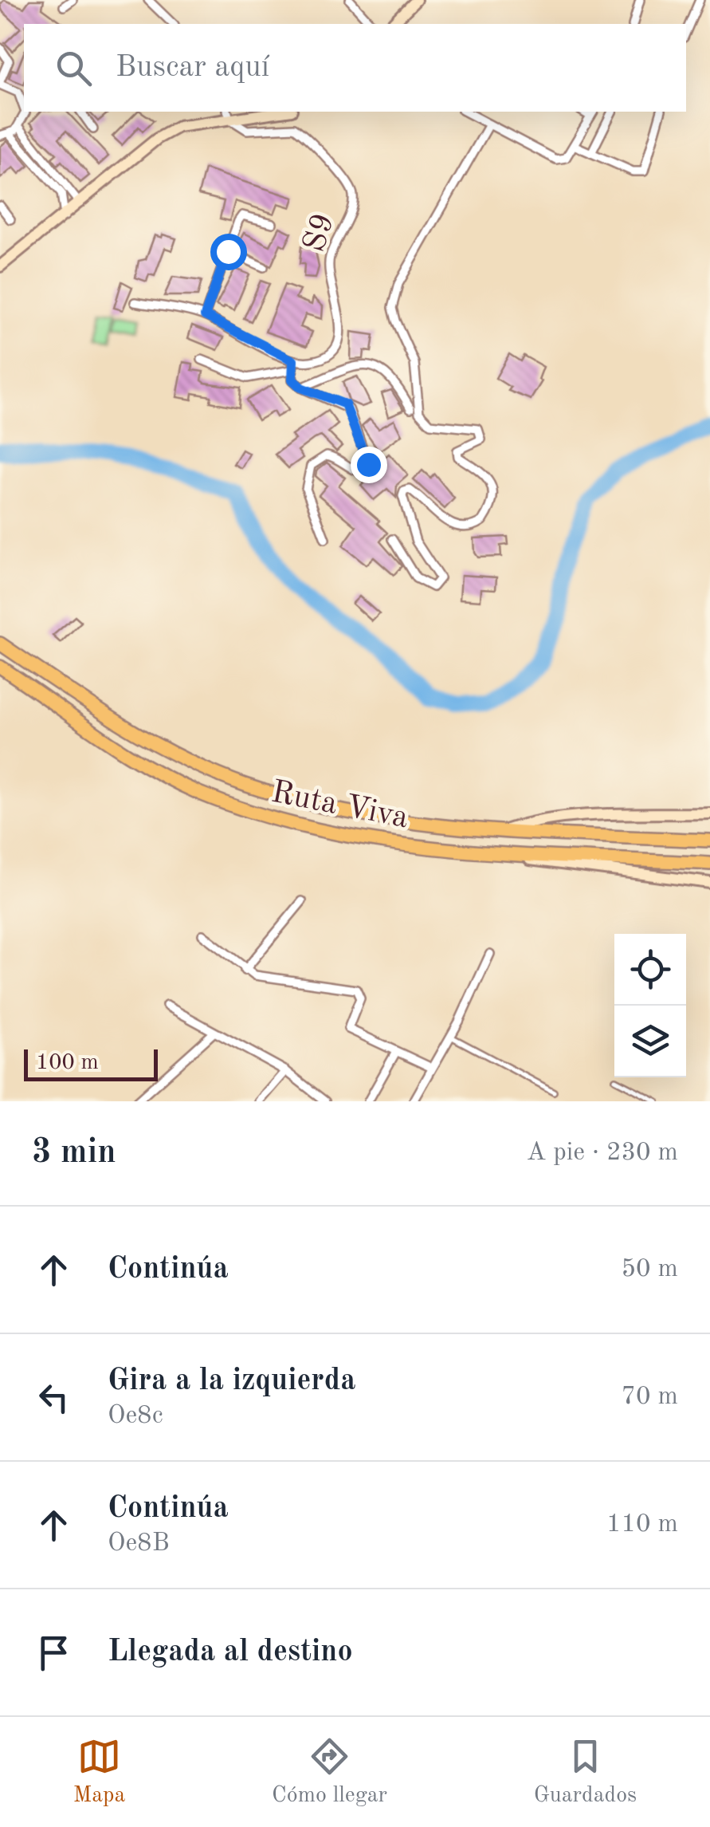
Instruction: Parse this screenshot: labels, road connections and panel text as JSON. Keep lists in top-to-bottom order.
{
  "streets": {
    "highway": ["Ruta Viva"],
    "street": ["S9"]
  },
  "scale_bar": "100 m",
  "page": {
    "search": "Buscar aquí",
    "scale": "100 m",
    "heading": ["3 min", "A pie · 230 m"],
    "list": [
      ["Continúa", "50 m"],
      ["Gira a la izquierda", "Oe8c", "70 m"],
      ["Continúa", "Oe8B", "110 m"],
      "Llegada al destino"
    ],
    "nav": ["Mapa", "Cómo llegar", "Guardados"]
  }
}
